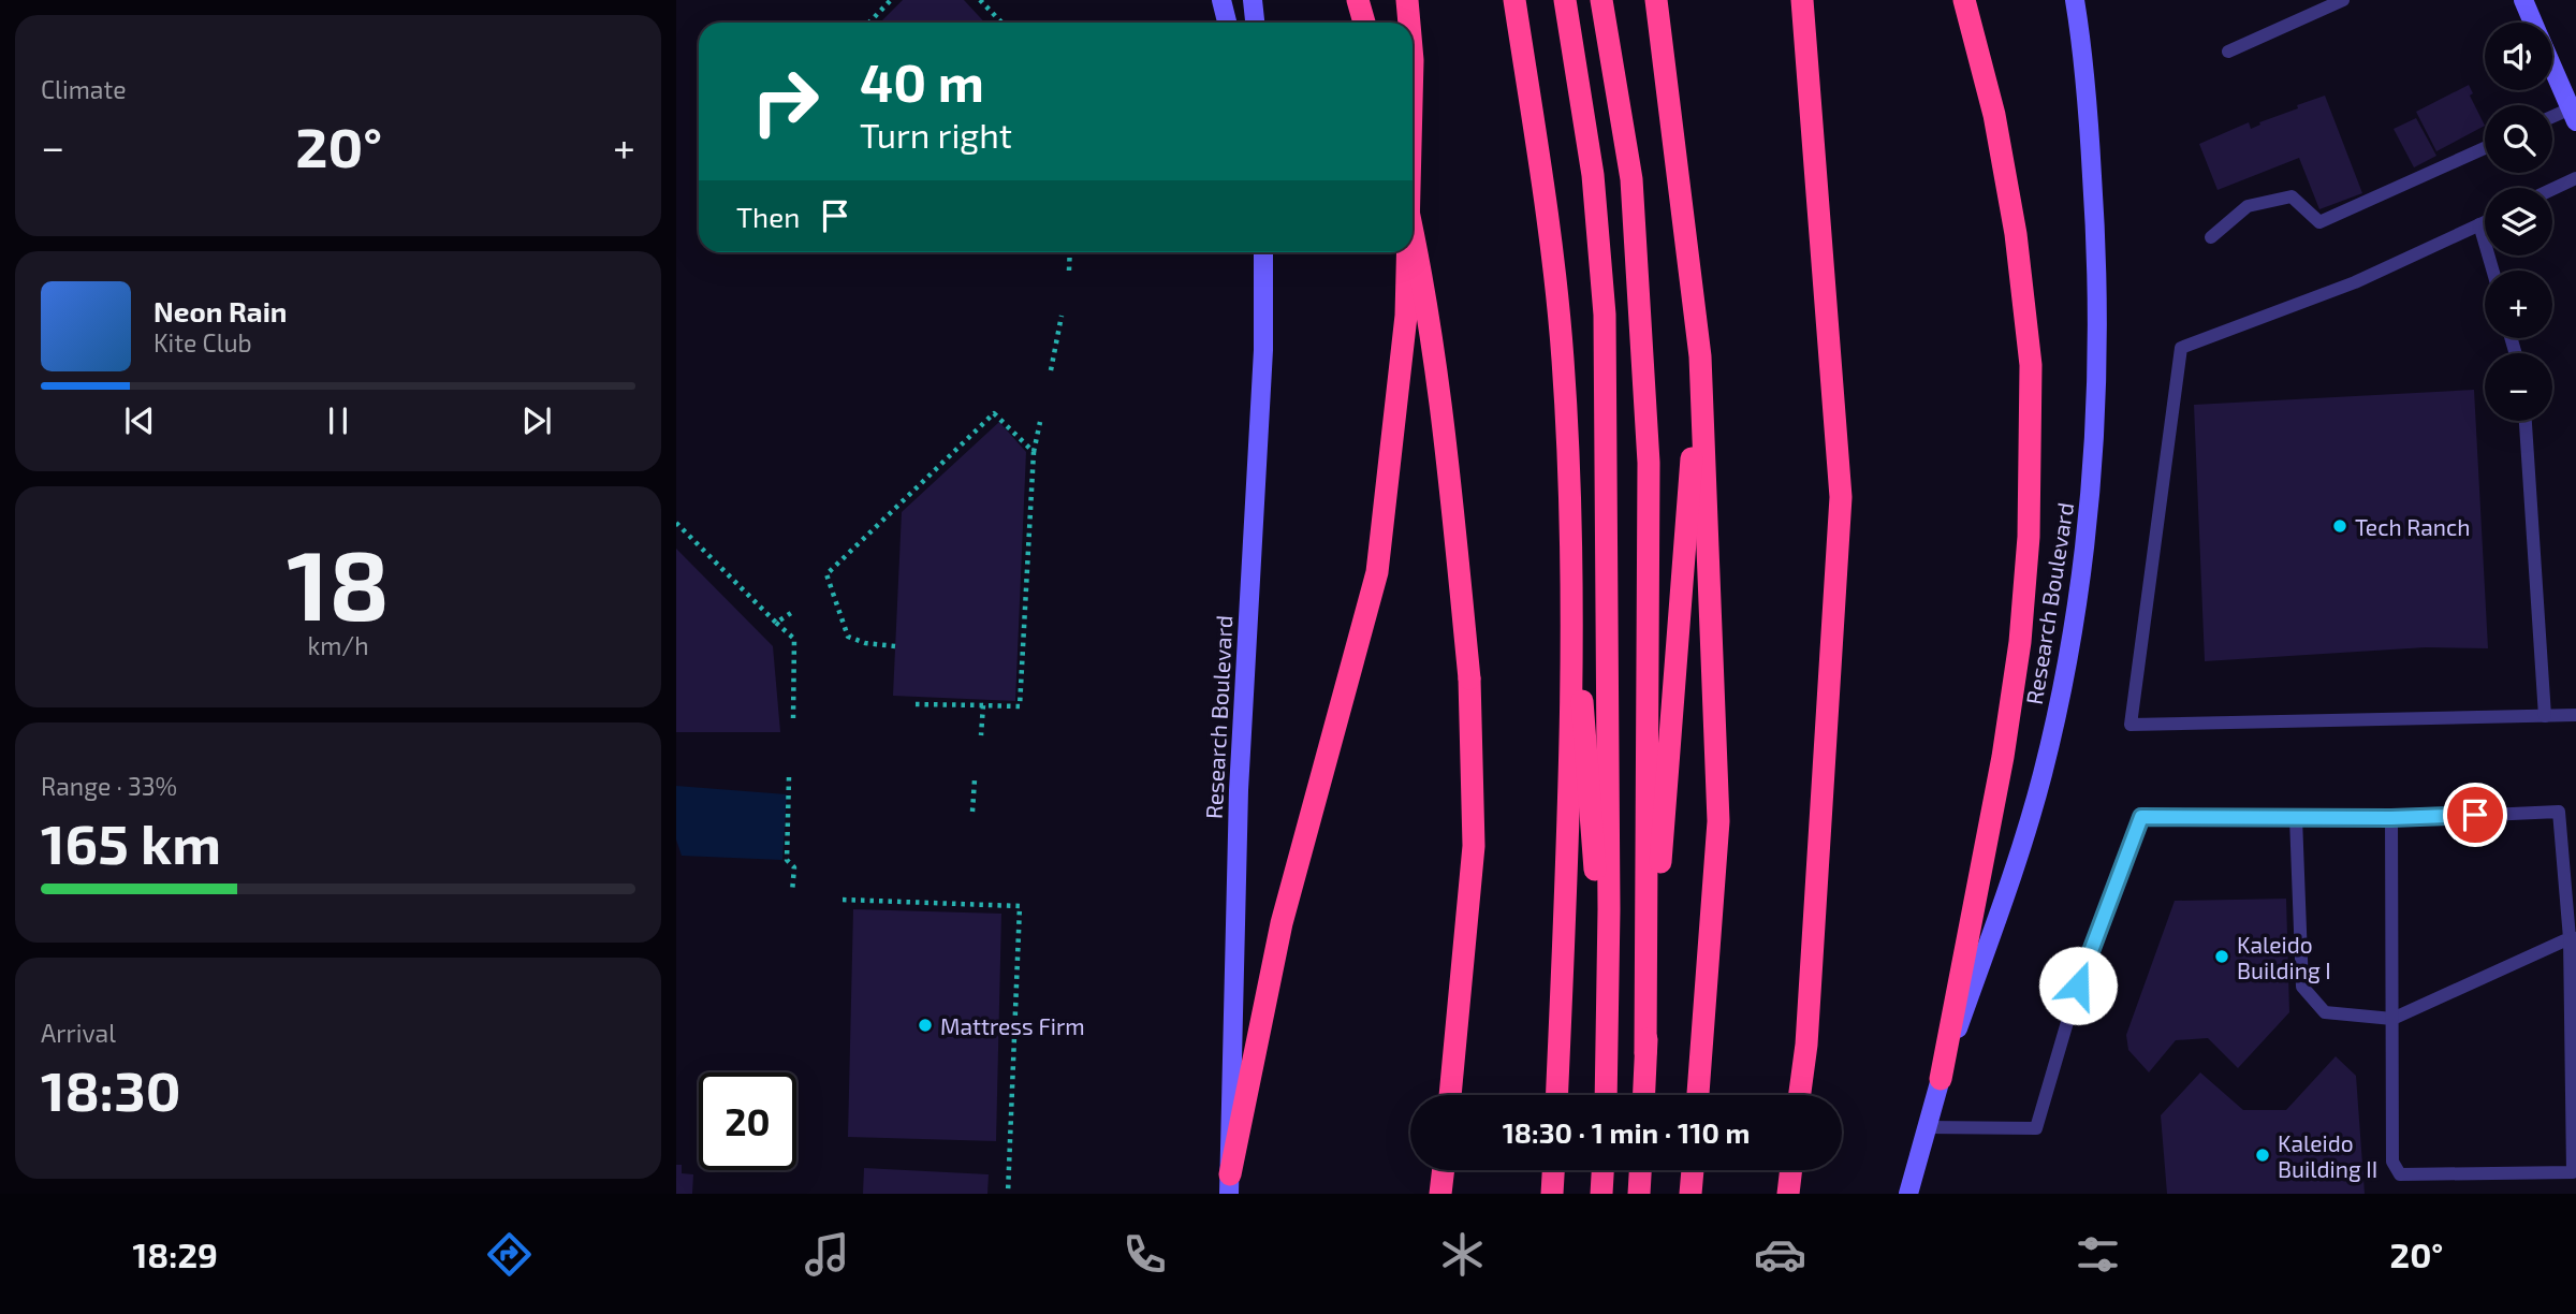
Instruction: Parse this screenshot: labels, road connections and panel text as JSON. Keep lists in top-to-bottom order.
{
  "streets": {
    "main road": ["Research Boulevard"]
  },
  "places": [
    "Tech Ranch",
    "Kaleido Building I",
    "Mattress Firm",
    "Kaleido Building II"
  ],
  "page": {
    "tile": [
      "Climate",
      ["18", "km/h"],
      ["Range · 33%", "165 km"],
      ["Arrival", "18:30"]
    ],
    "map_buttons": ["+", "−"],
    "turn": ["40 m", "Turn right"],
    "heat": ["−", "20°", "+"],
    "then": "Then",
    "song": ["Neon Rain", "Kite Club"],
    "limit": "20",
    "trip": "18:30 · 1 min · 110 m",
    "tabs": ["18:29", "20°"]
  }
}
